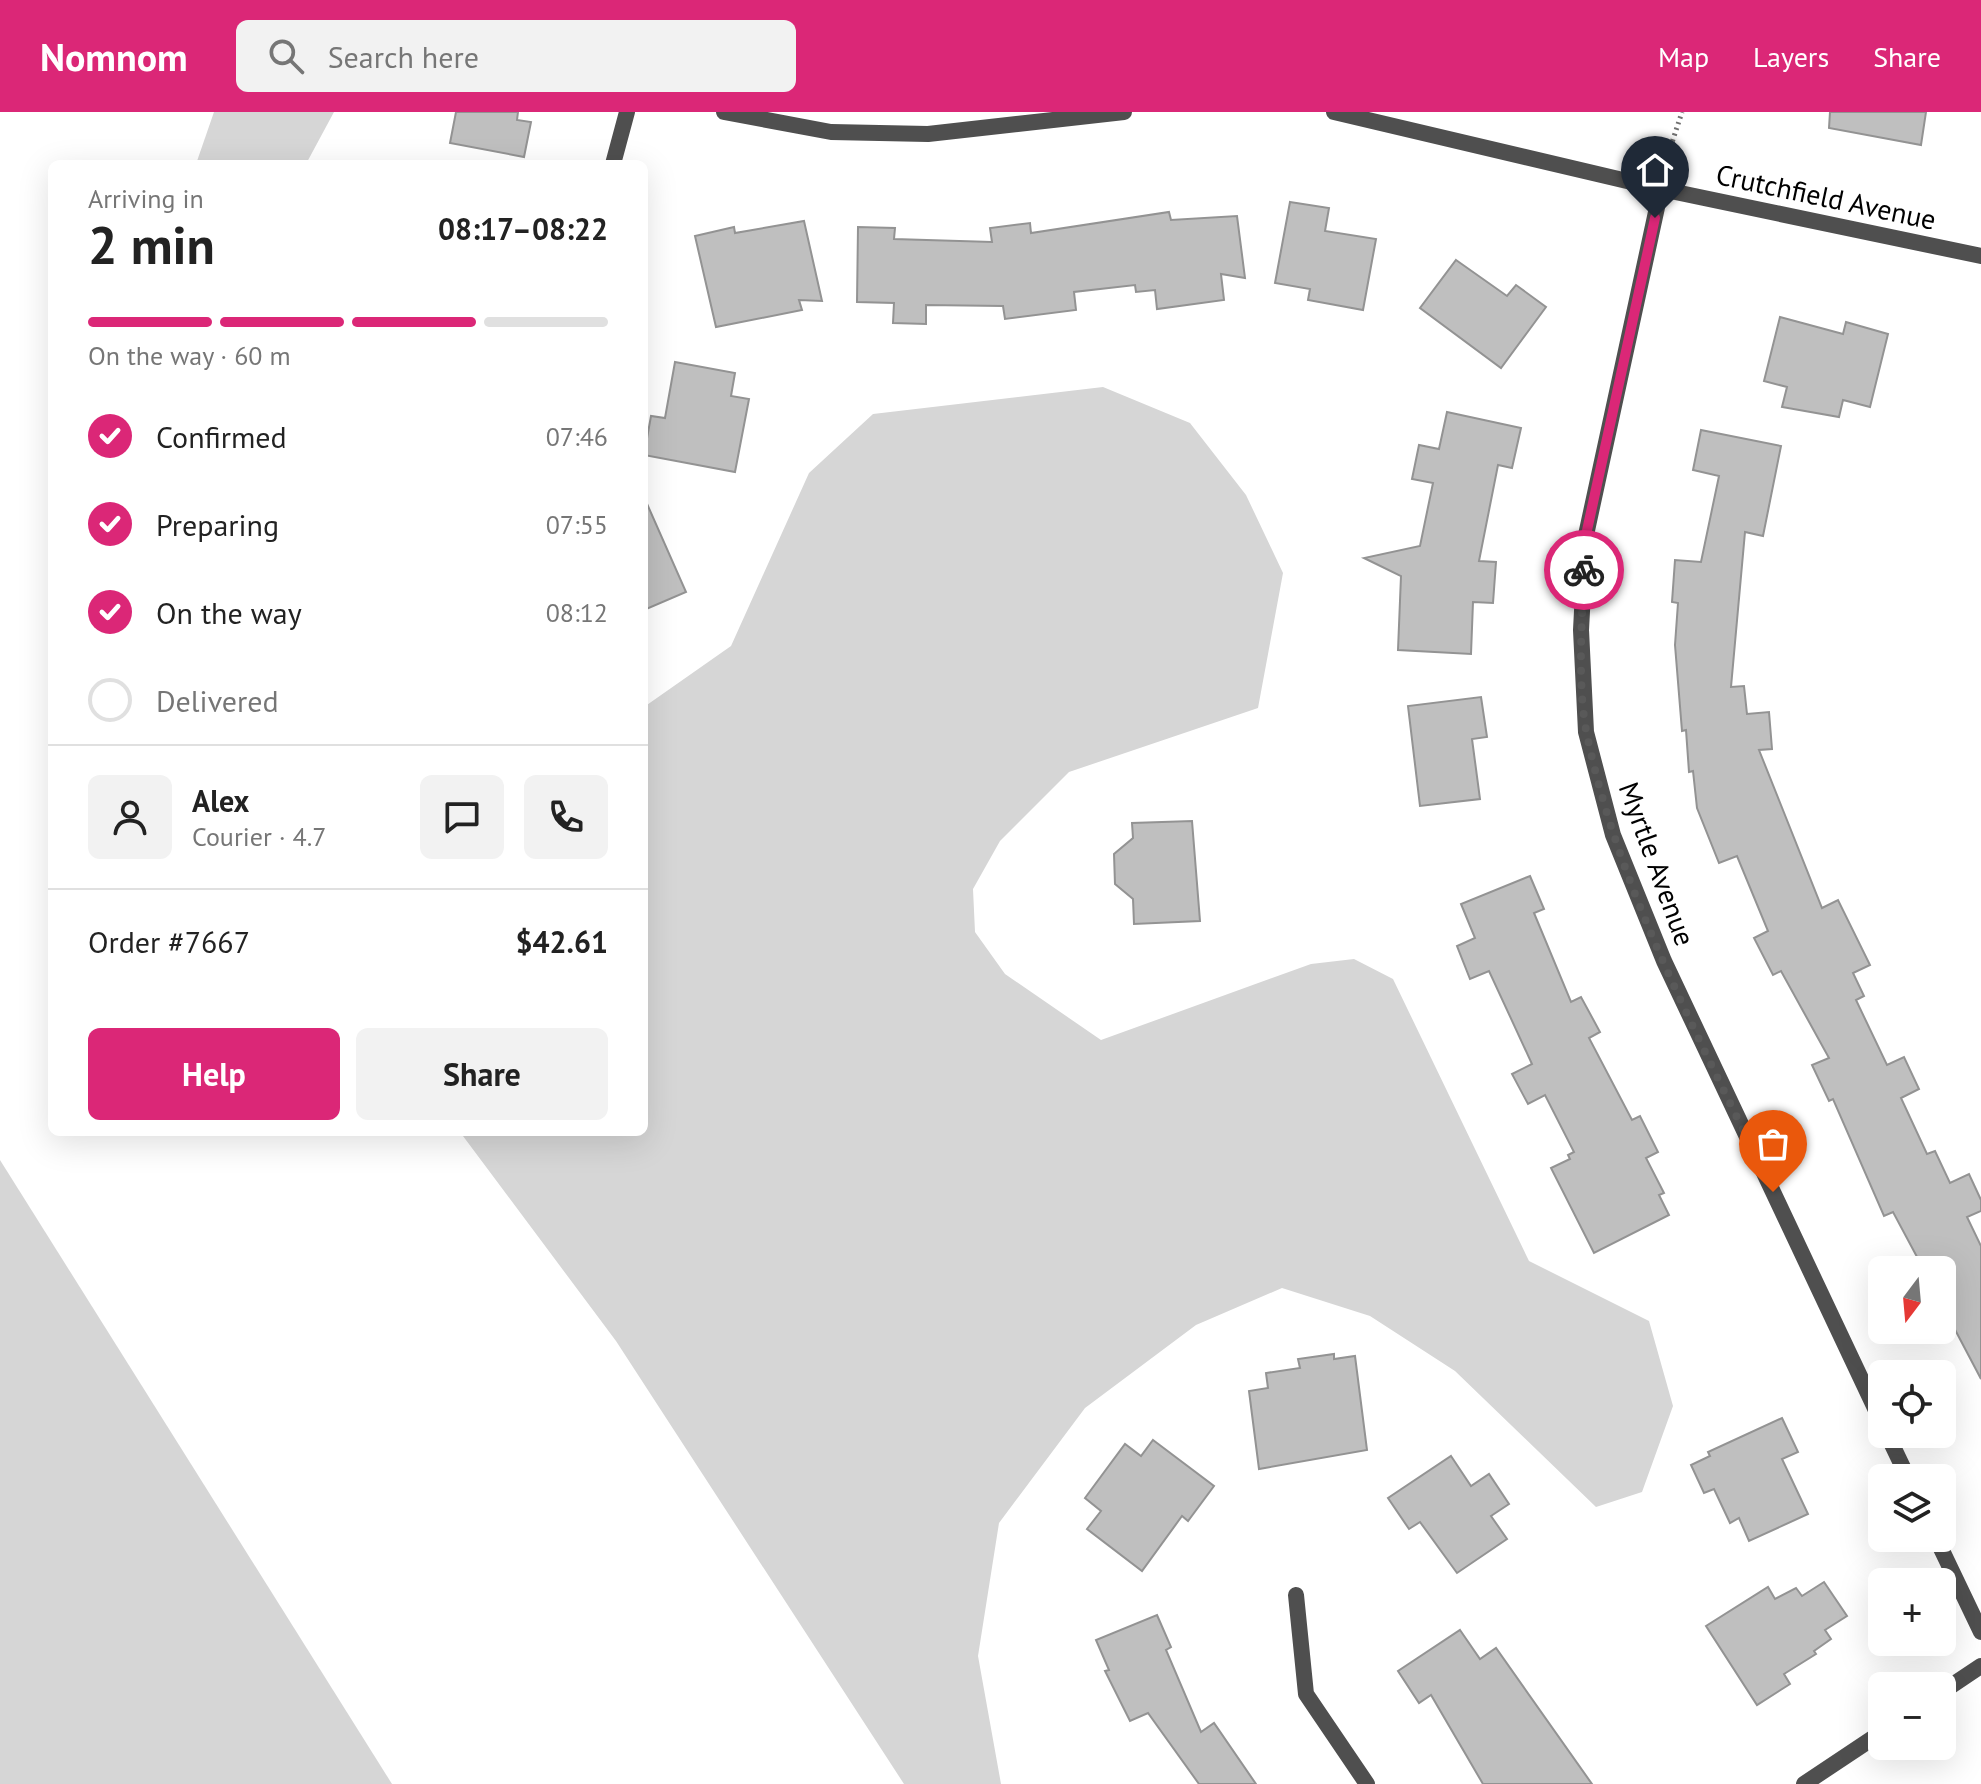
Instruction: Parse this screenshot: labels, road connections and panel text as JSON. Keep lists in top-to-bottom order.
{
  "streets": {
    "street": ["Crutchfield Avenue", "Myrtle Avenue"]
  },
  "crossings": [
    ["Crutchfield Avenue", "Myrtle Avenue"]
  ],
  "north": "bottom",
  "page": {
    "header": "Nomnom",
    "search": "Search here",
    "nav": ["Map", "Layers", "Share"],
    "heading": ["2 min", "Arriving in", "08:17–08:22"],
    "panel": [
      "Alex",
      "Courier · 4.7",
      "Order #7667",
      "$42.61"
    ],
    "bar": "On the way · 60 m",
    "list": [
      ["Confirmed", "07:46"],
      ["Preparing", "07:55"],
      ["On the way", "08:12"],
      "Delivered"
    ],
    "buttons": ["Help", "Share"],
    "map_buttons": ["+", "−"]
  }
}
